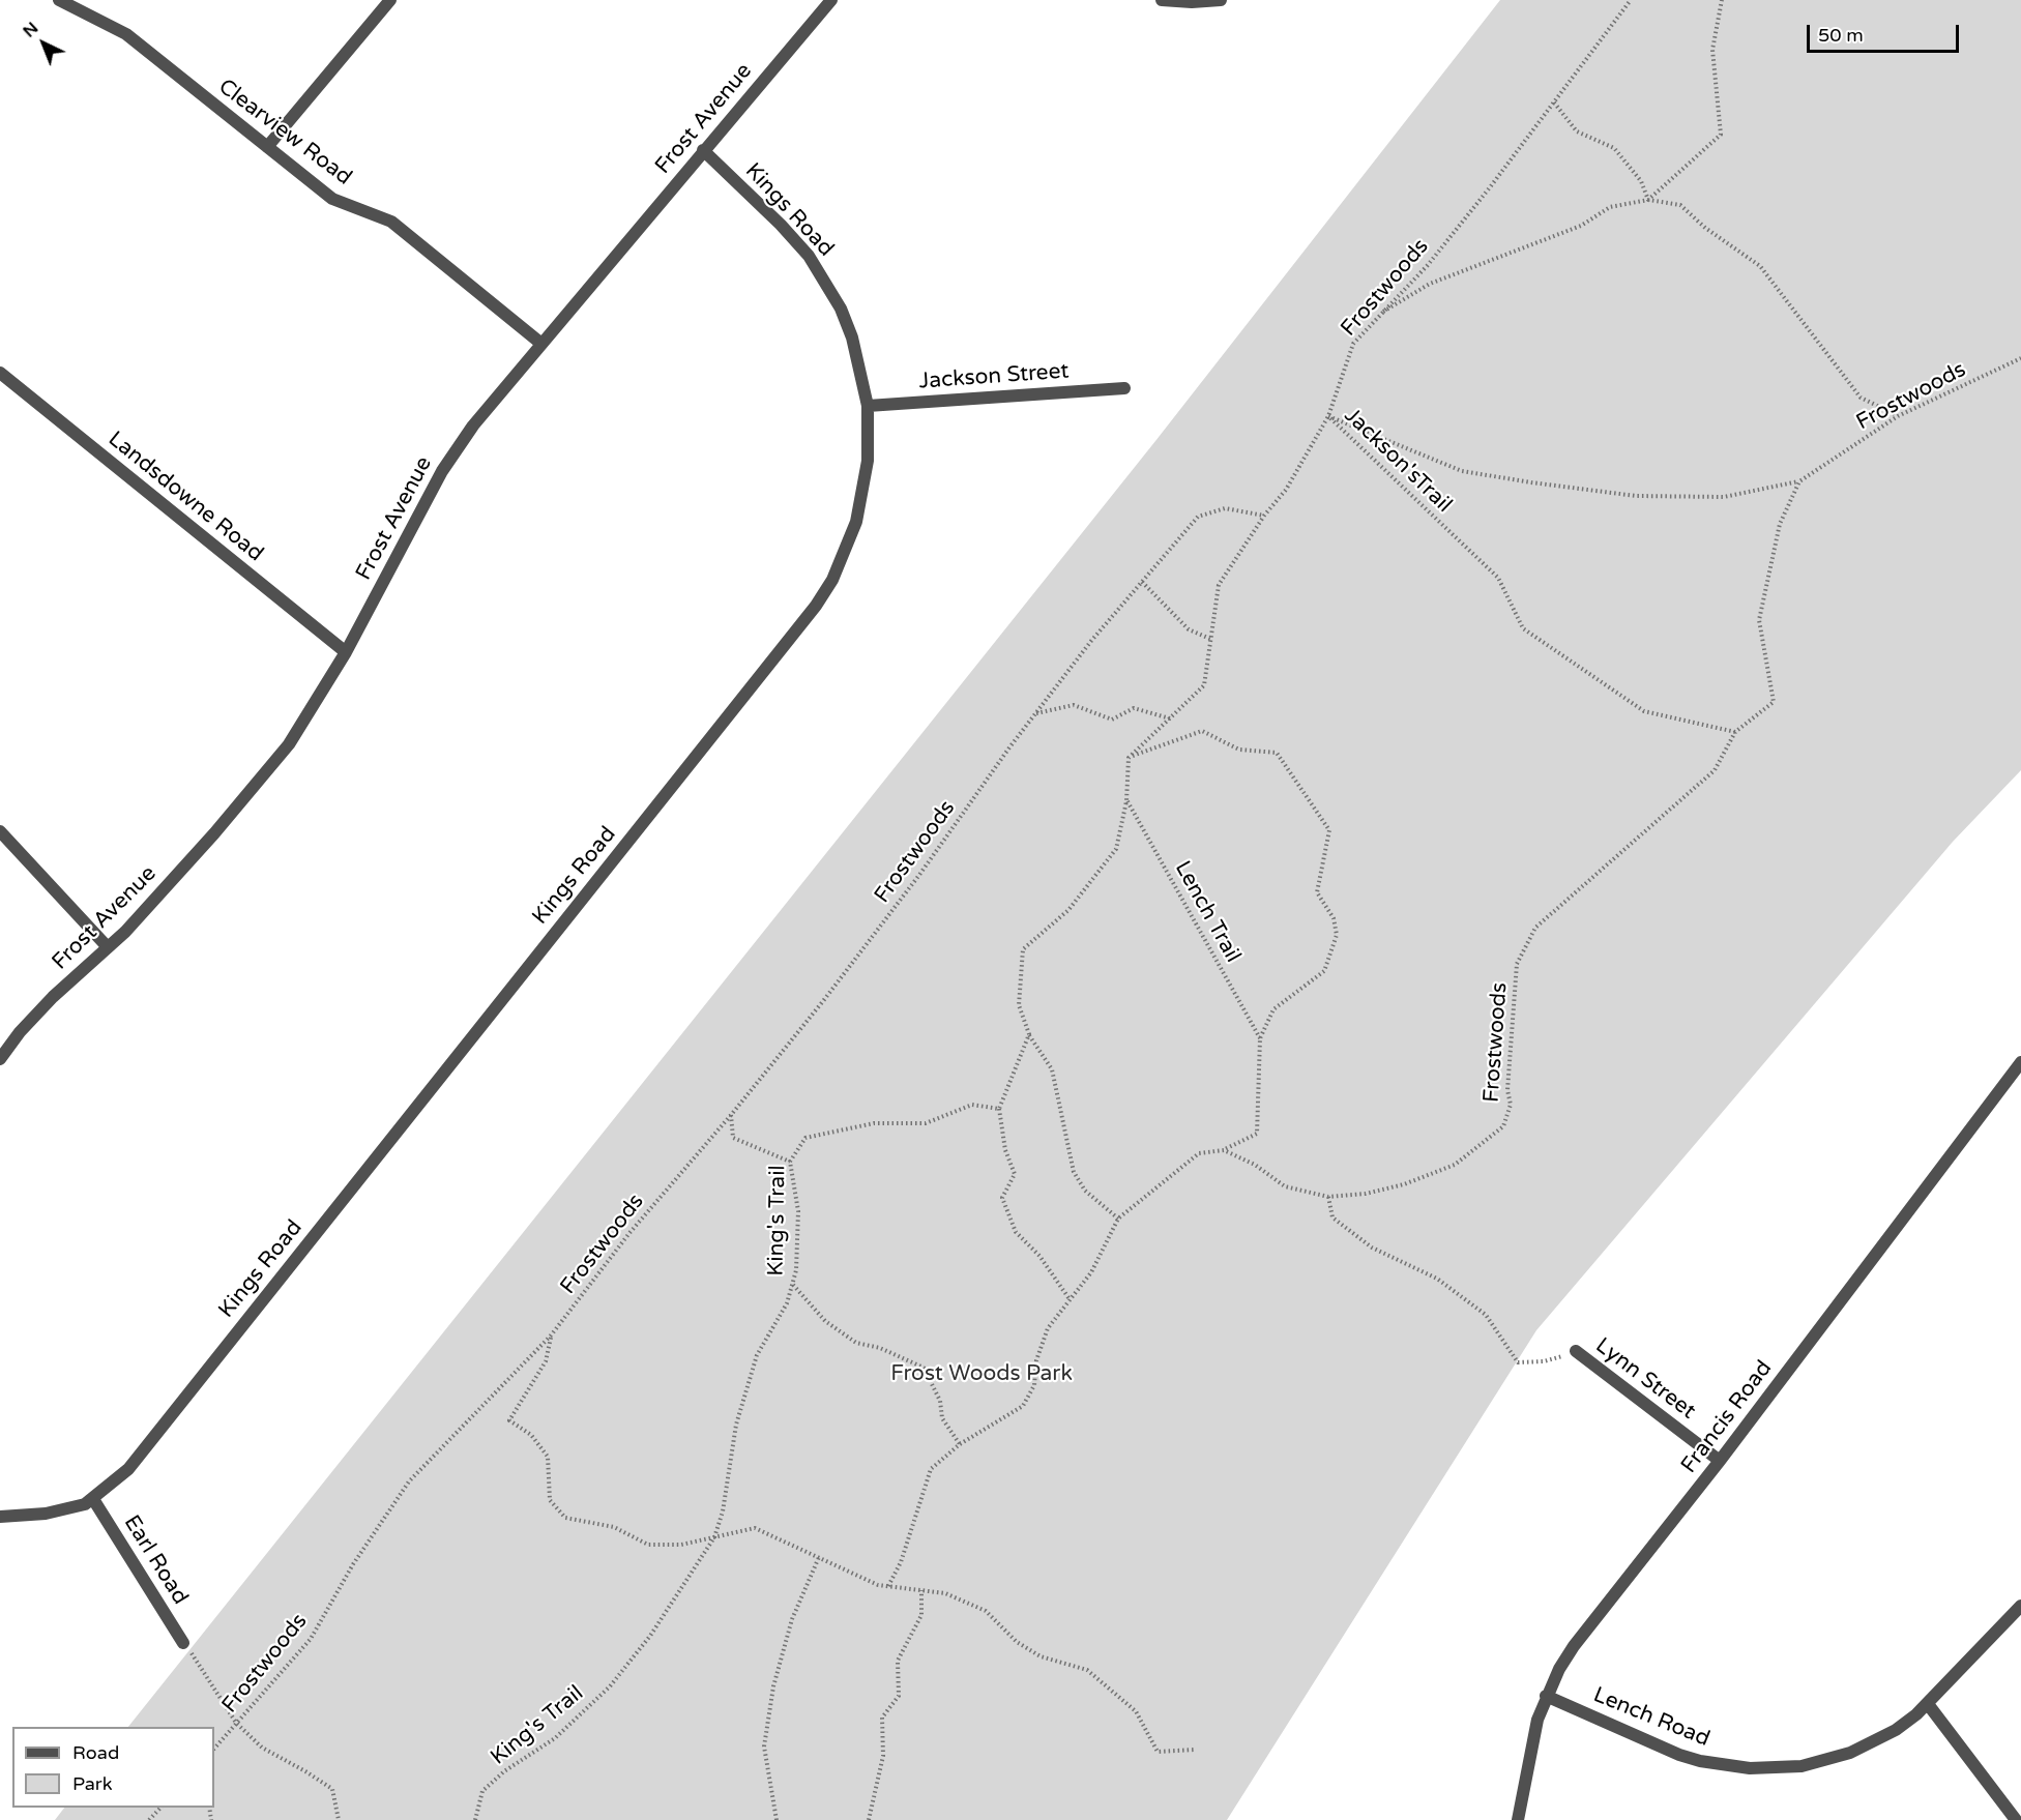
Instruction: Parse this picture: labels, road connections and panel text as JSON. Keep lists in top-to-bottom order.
{
  "streets": {
    "street": [
      "Frost Avenue",
      "Clearview Road",
      "Kings Road",
      "Jackson Street",
      "Landsdowne Road",
      "Lynn Street",
      "Francis Road",
      "Earl Road",
      "Lench Road"
    ],
    "path": [
      "Frostwoods",
      "Jackson'sTrail",
      "Lench Trail",
      "King's Trail"
    ]
  },
  "crossings": [
    ["Frost Avenue", "Clearview Road"],
    ["Frost Avenue", "Kings Road"],
    ["Frost Avenue", "Landsdowne Road"],
    ["Kings Road", "Jackson Street"],
    ["Kings Road", "Earl Road"],
    ["Frostwoods", "Jackson'sTrail"],
    ["Lynn Street", "Francis Road"],
    ["Francis Road", "Lench Road"]
  ],
  "parks": ["Frost Woods Park"],
  "legend": ["Road", "Park"],
  "scale_bar": "50 m",
  "north": "top left"
}
